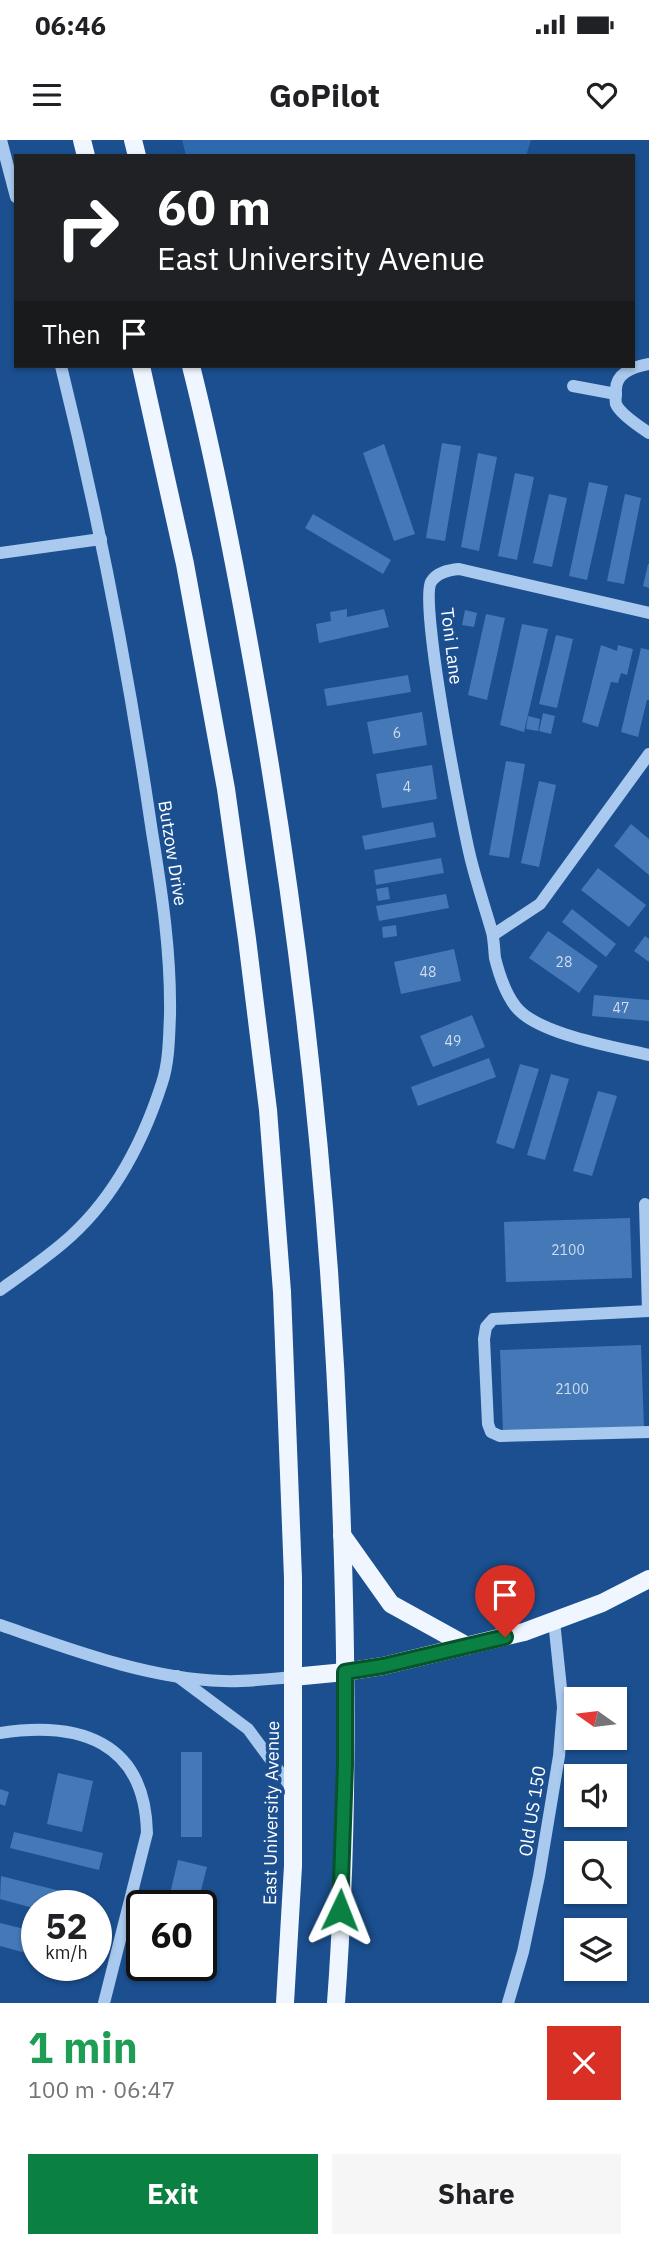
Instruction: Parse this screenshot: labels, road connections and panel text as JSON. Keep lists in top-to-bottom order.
{
  "streets": {
    "main road": ["East University Avenue"],
    "street": ["Toni Lane", "Butzow Drive", "Old US 150"]
  },
  "house_numbers": [
    "6",
    "4",
    "28",
    "48",
    "47",
    "49",
    "2100",
    "2100"
  ],
  "north": "left",
  "page": {
    "status": "06:46",
    "header": "GoPilot",
    "turn": ["60 m", "East University Avenue"],
    "then": "Then",
    "speed": "52 km/h",
    "limit": "60",
    "heading": ["1 min", "100 m · 06:47"],
    "buttons": ["Exit", "Share"]
  }
}
